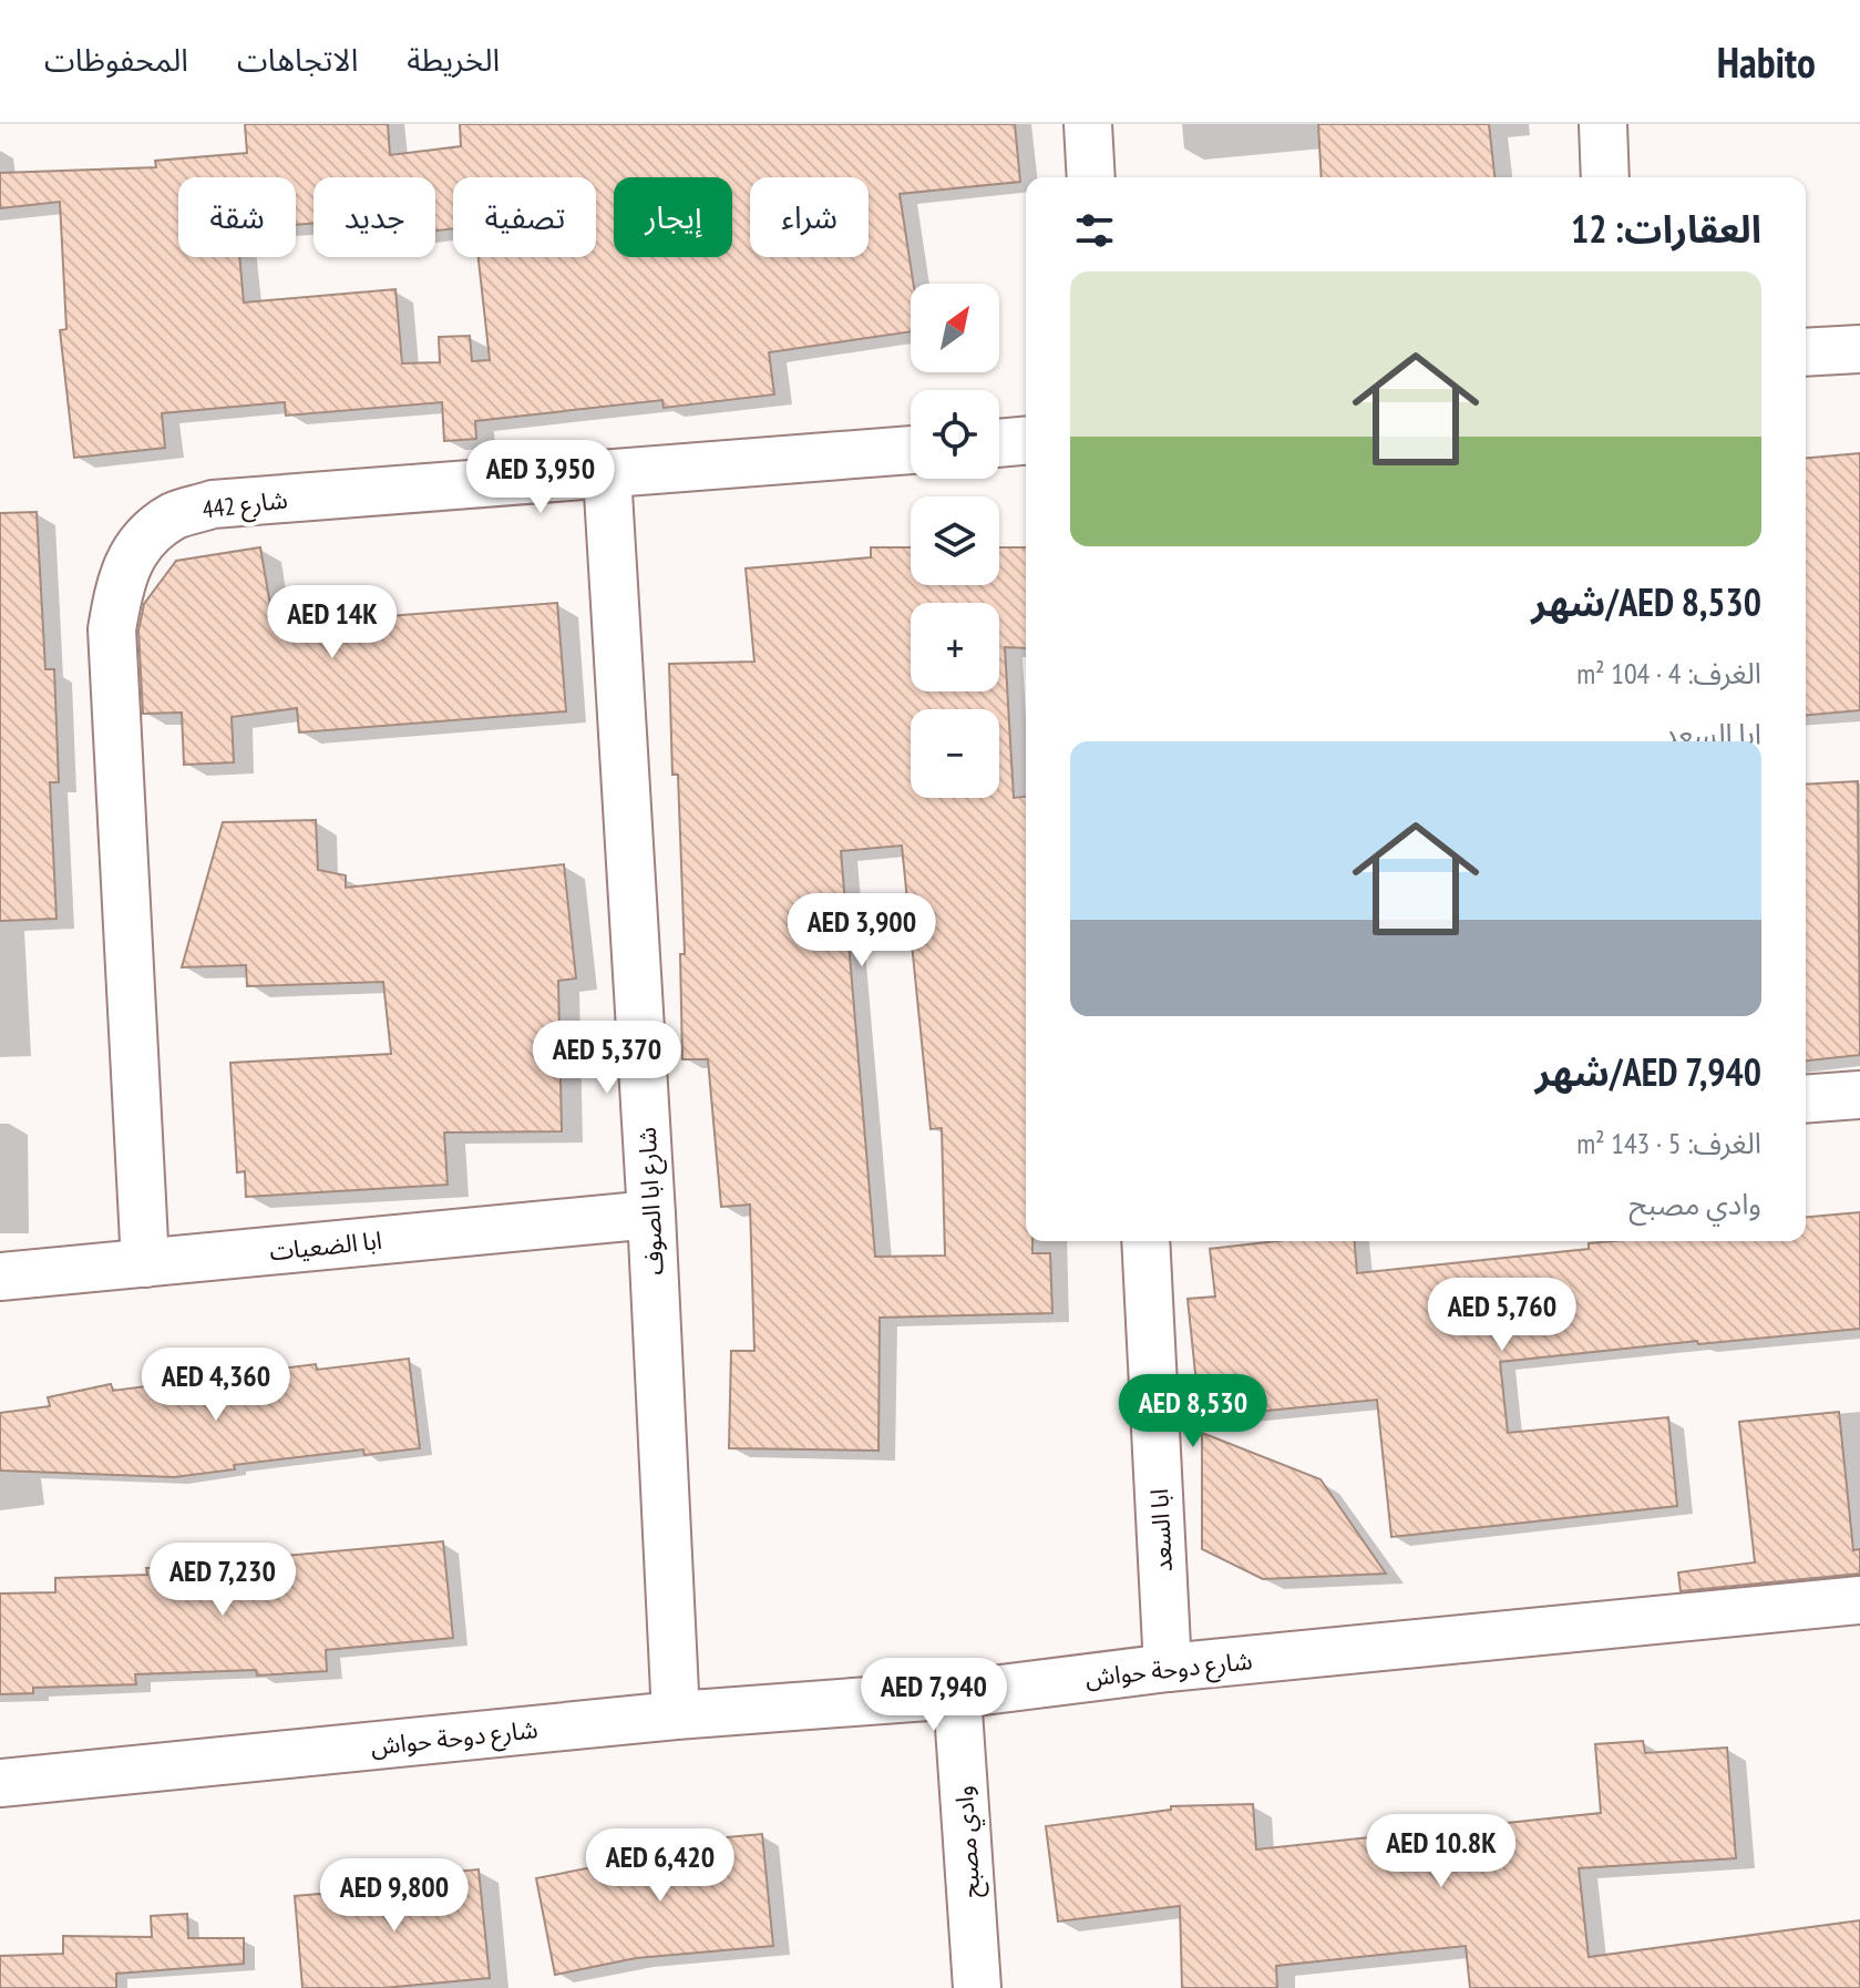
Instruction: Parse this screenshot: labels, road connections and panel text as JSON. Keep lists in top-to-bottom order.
{
  "streets": {
    "street": [
      "شارع 442",
      "شارع ابا الصوف",
      "ابا الضعيات",
      "ابا السعد",
      "شارع دوحة حواش",
      "وادي مصبح"
    ]
  },
  "crossings": [
    ["شارع 442", "شارع ابا الصوف"],
    ["شارع 442", "ابا الضعيات"],
    ["شارع ابا الصوف", "ابا الضعيات"],
    ["شارع ابا الصوف", "شارع دوحة حواش"],
    ["ابا السعد", "شارع دوحة حواش"],
    ["شارع دوحة حواش", "وادي مصبح"]
  ],
  "north": "top right",
  "page": {
    "header": "Habito",
    "nav": ["الخريطة", "الاتجاهات", "المحفوظات"],
    "chip": [
      "شراء",
      "إيجار",
      "تصفية",
      "جديد",
      "شقة"
    ],
    "heading": "العقارات: 12",
    "map_buttons": ["+", "−"],
    "list": [
      {
        "name": "AED 8,530/شهر",
        "note": "الغرف: 4 · 104 m² · ابا السعد"
      },
      {
        "name": "AED 7,940/شهر",
        "note": "الغرف: 5 · 143 m² · وادي مصبح"
      }
    ],
    "price": [
      "AED 3,950",
      "AED 14K",
      "AED 3,900",
      "AED 5,370",
      "AED 5,760",
      "AED 4,360",
      "AED 8,530",
      "AED 7,230",
      "AED 7,940",
      "AED 10.8K",
      "AED 6,420",
      "AED 9,800"
    ]
  }
}
